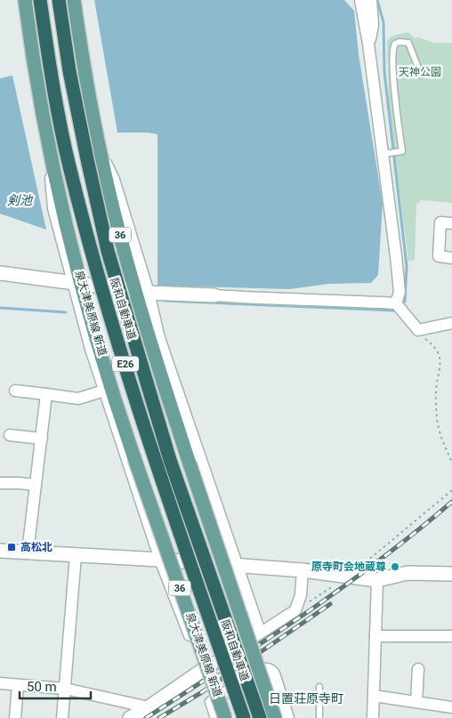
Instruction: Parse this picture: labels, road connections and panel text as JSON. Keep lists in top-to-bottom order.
{
  "streets": {
    "highway": ["阪和自動車道", "E26"],
    "main road": ["36", "泉大津美原線 新道"]
  },
  "districts": ["日置荘原寺町"],
  "water": ["剣池"],
  "parks": ["天神公園"],
  "places": {
    "transit": ["高松北"],
    "other": ["原寺町会地蔵尊"]
  },
  "scale_bar": "50 m"
}
